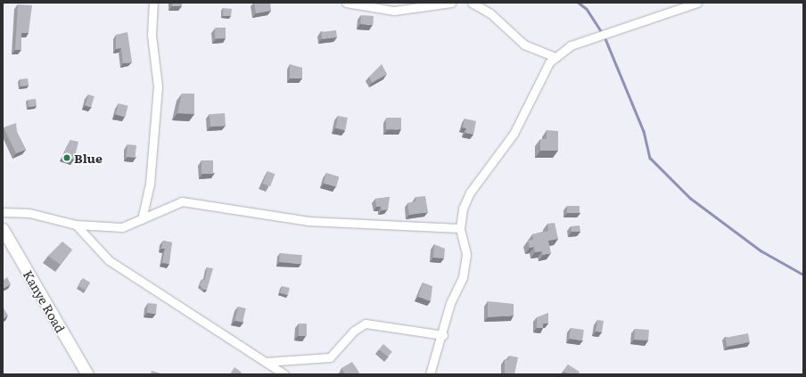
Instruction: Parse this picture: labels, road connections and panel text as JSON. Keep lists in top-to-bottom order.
{
  "streets": {
    "main road": ["Kanye Road"]
  },
  "places": ["Blue"]
}
